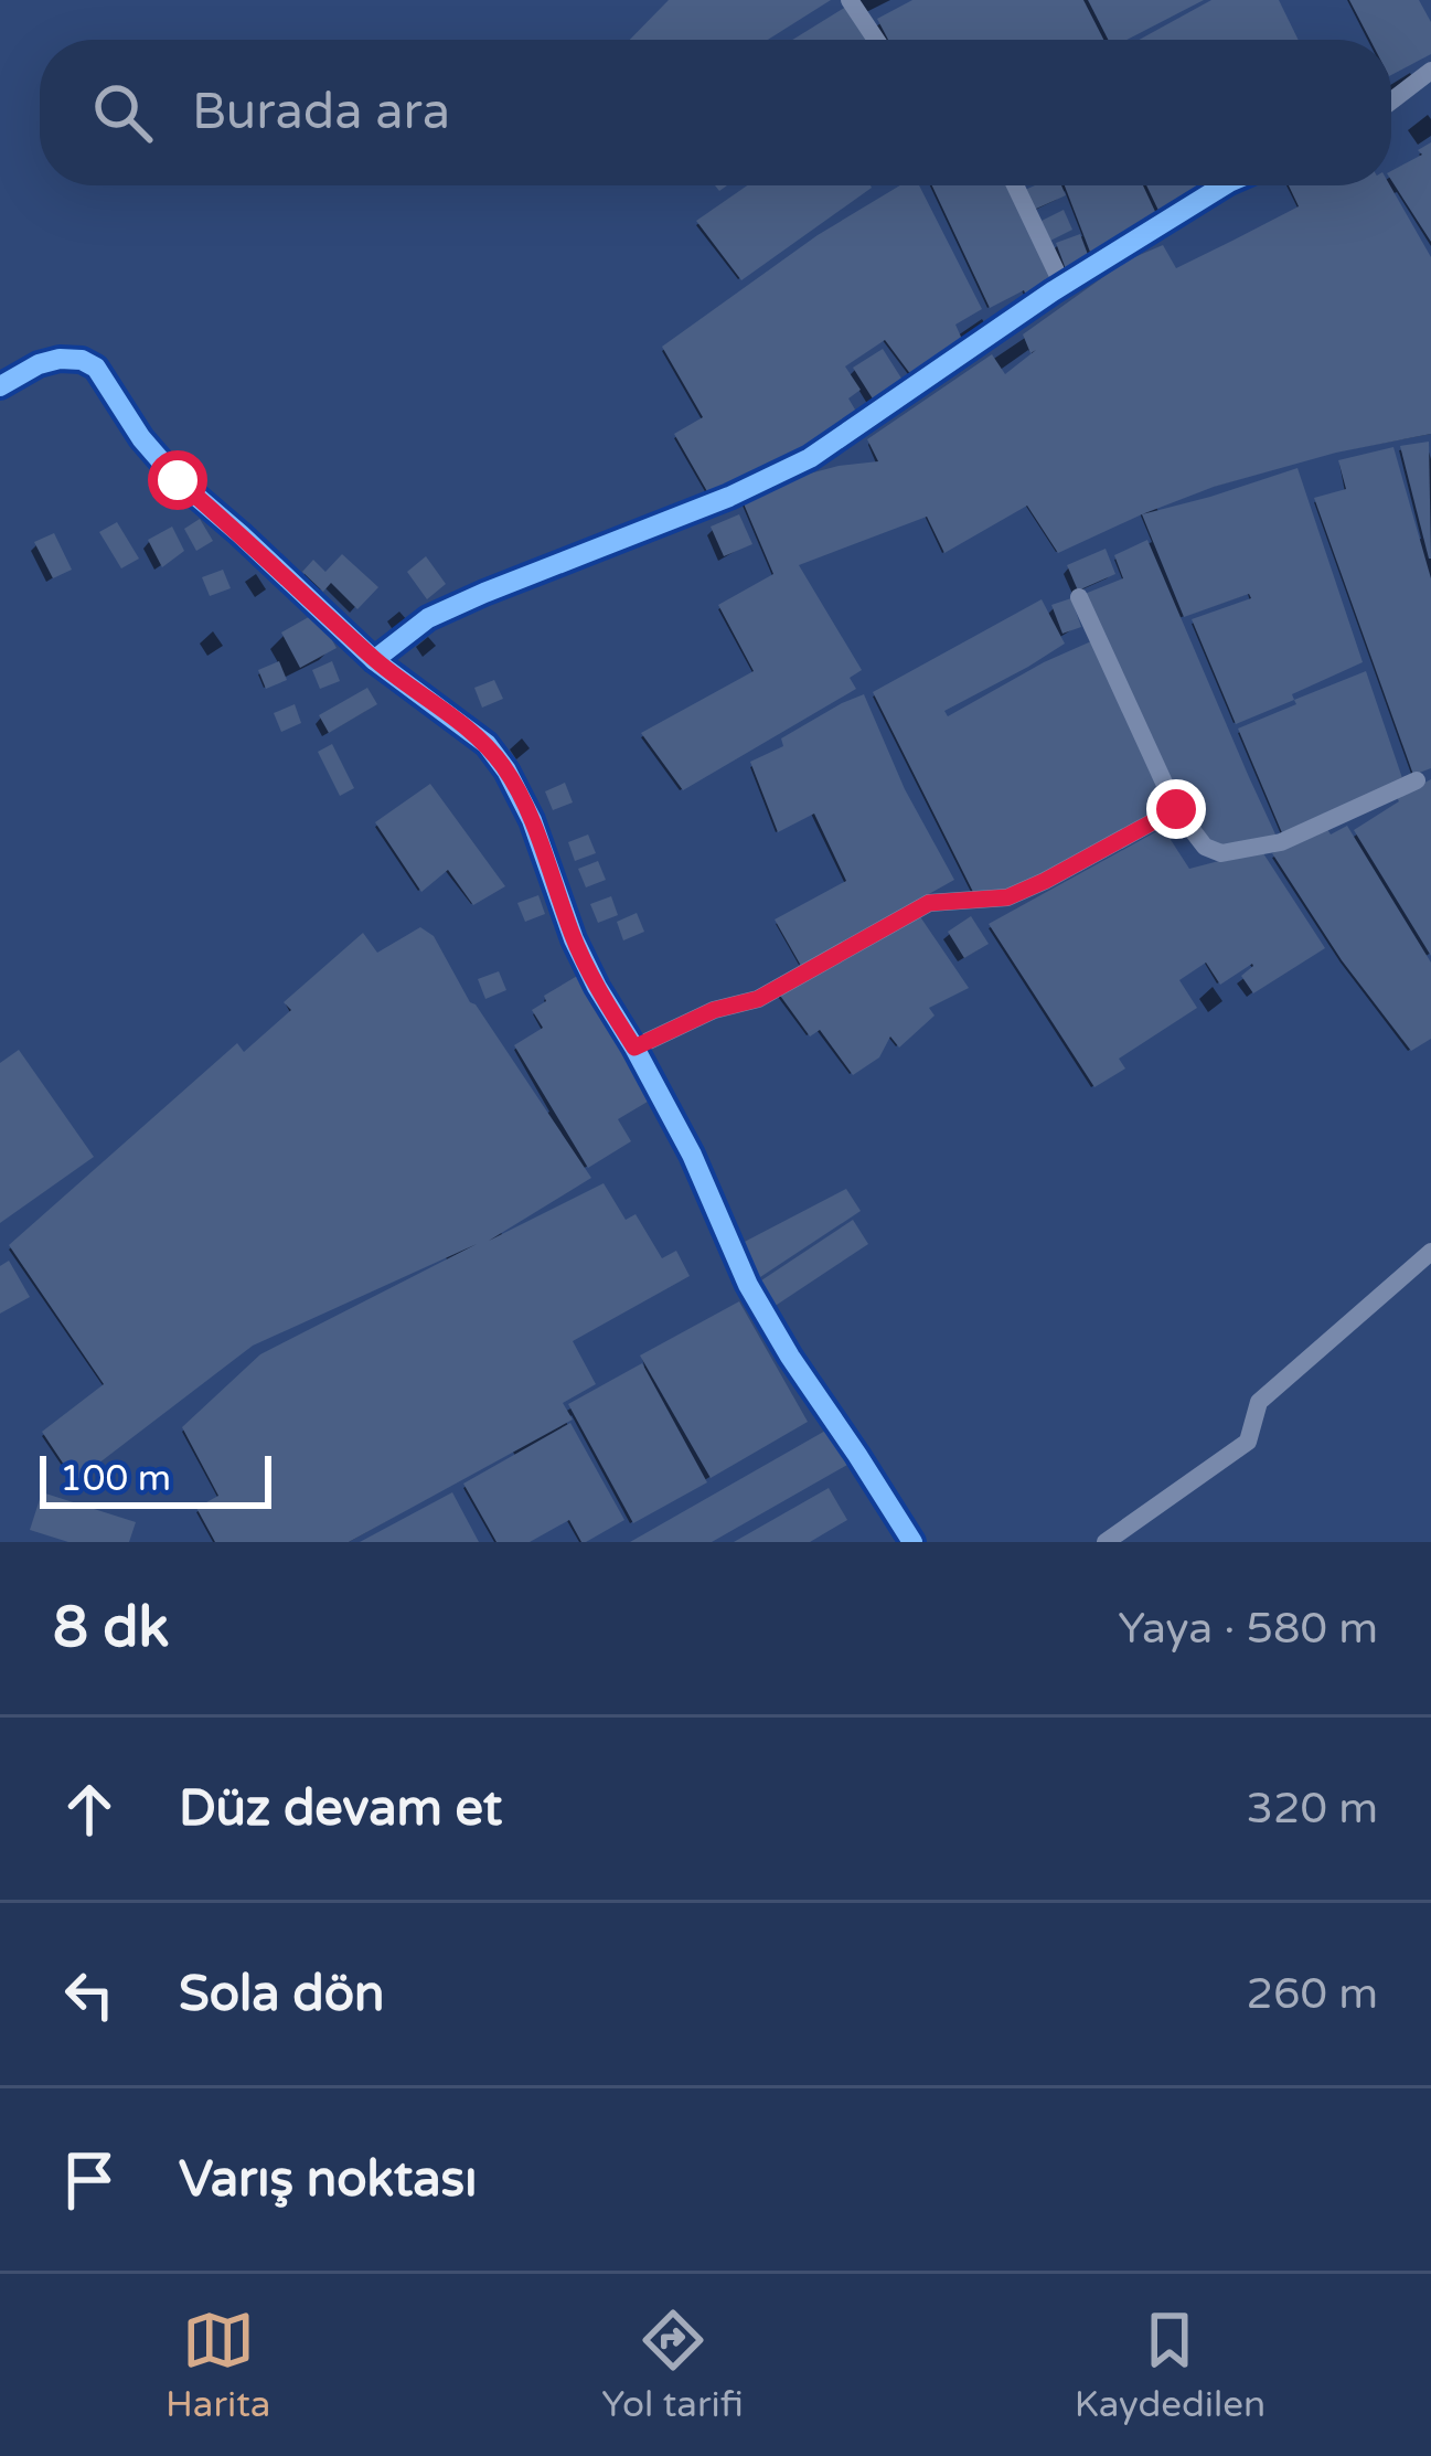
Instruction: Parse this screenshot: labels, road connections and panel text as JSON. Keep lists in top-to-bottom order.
{
  "scale_bar": "100 m",
  "page": {
    "search": "Burada ara",
    "scale": "100 m",
    "heading": ["8 dk", "Yaya · 580 m"],
    "list": [
      ["Düz devam et", "320 m"],
      ["Sola dön", "260 m"],
      "Varış noktası"
    ],
    "nav": ["Harita", "Yol tarifi", "Kaydedilen"]
  }
}
